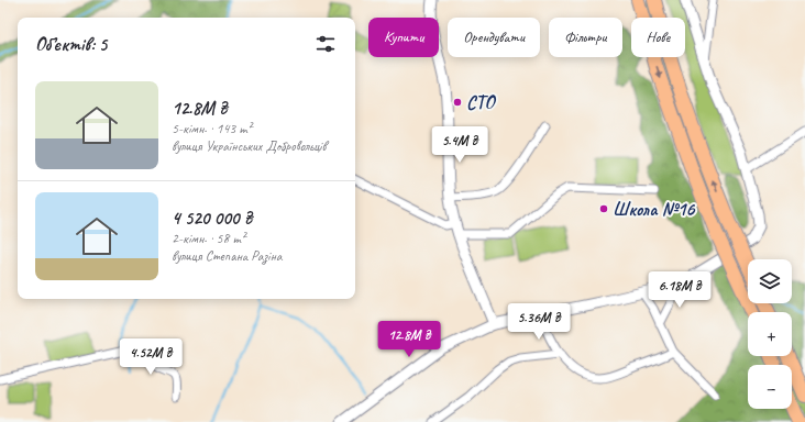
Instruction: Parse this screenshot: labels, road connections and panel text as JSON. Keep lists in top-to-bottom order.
{
  "places": ["СТО", "Школа №16"],
  "page": {
    "chip": [
      "Купити",
      "Орендувати",
      "Фільтри",
      "Нове"
    ],
    "heading": "Об’єктів: 5",
    "list": [
      {
        "name": "12.8M ₴",
        "note": "5-кімн. · 143 m² · вулиця Українських Добровольців"
      },
      {
        "name": "4 520 000 ₴",
        "note": "2-кімн. · 58 m² · вулиця Степана Разіна"
      }
    ],
    "price": [
      "5.4M ₴",
      "6.18M ₴",
      "5.36M ₴",
      "12.8M ₴",
      "4.52M ₴"
    ],
    "map_buttons": ["+", "−"]
  }
}
